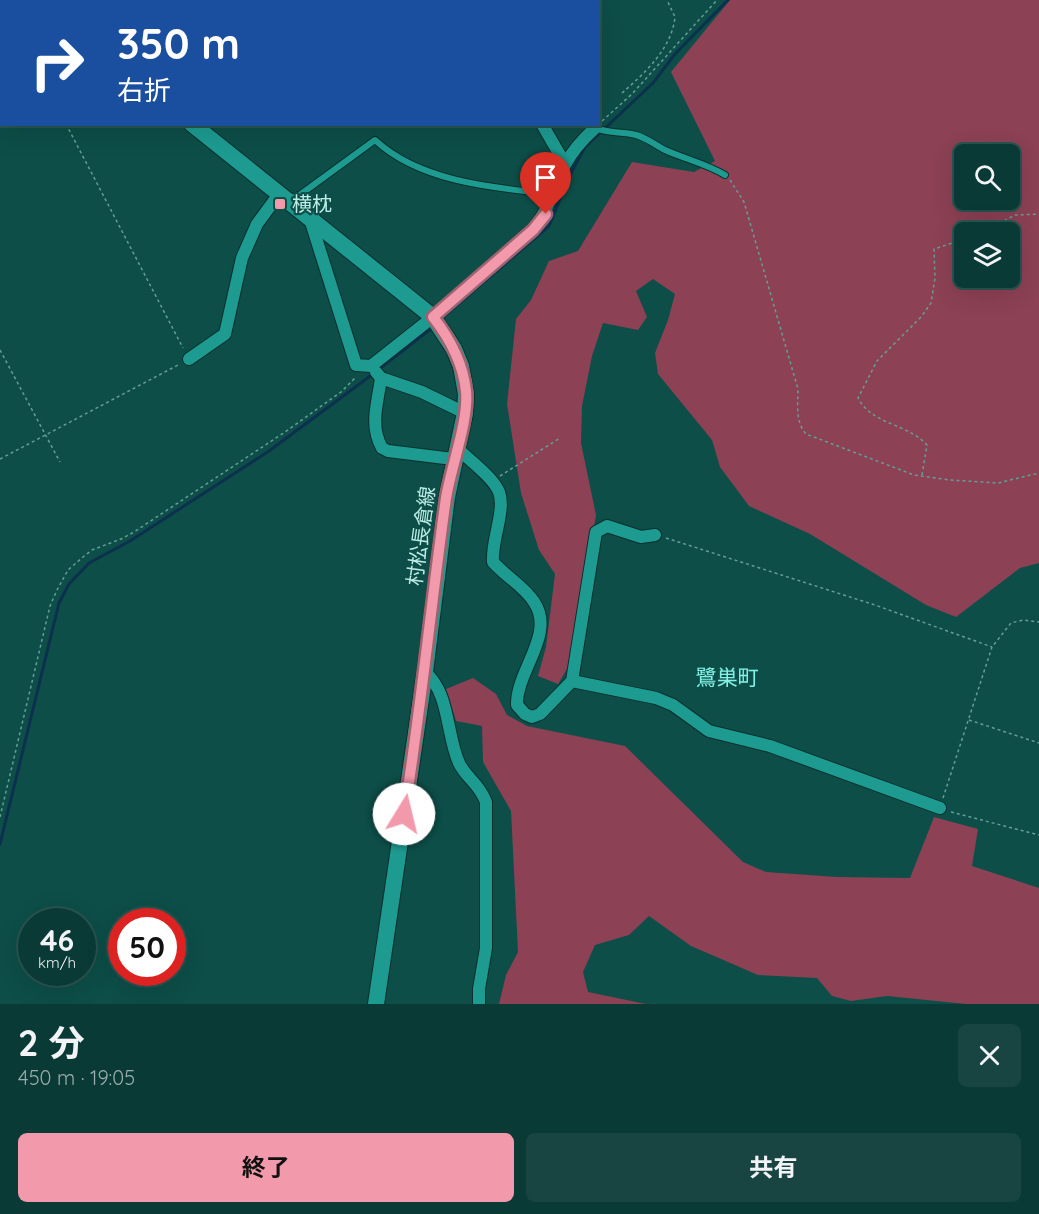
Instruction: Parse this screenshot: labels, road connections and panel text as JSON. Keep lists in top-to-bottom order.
{
  "streets": {
    "main road": ["村松長倉線"]
  },
  "districts": ["鷺巣町"],
  "places": {
    "transit": ["横枕"]
  },
  "page": {
    "turn": ["350 m", "右折"],
    "speed": "46 km/h",
    "limit": "50",
    "heading": ["2 分", "450 m · 19:05"],
    "buttons": ["終了", "共有"]
  }
}
